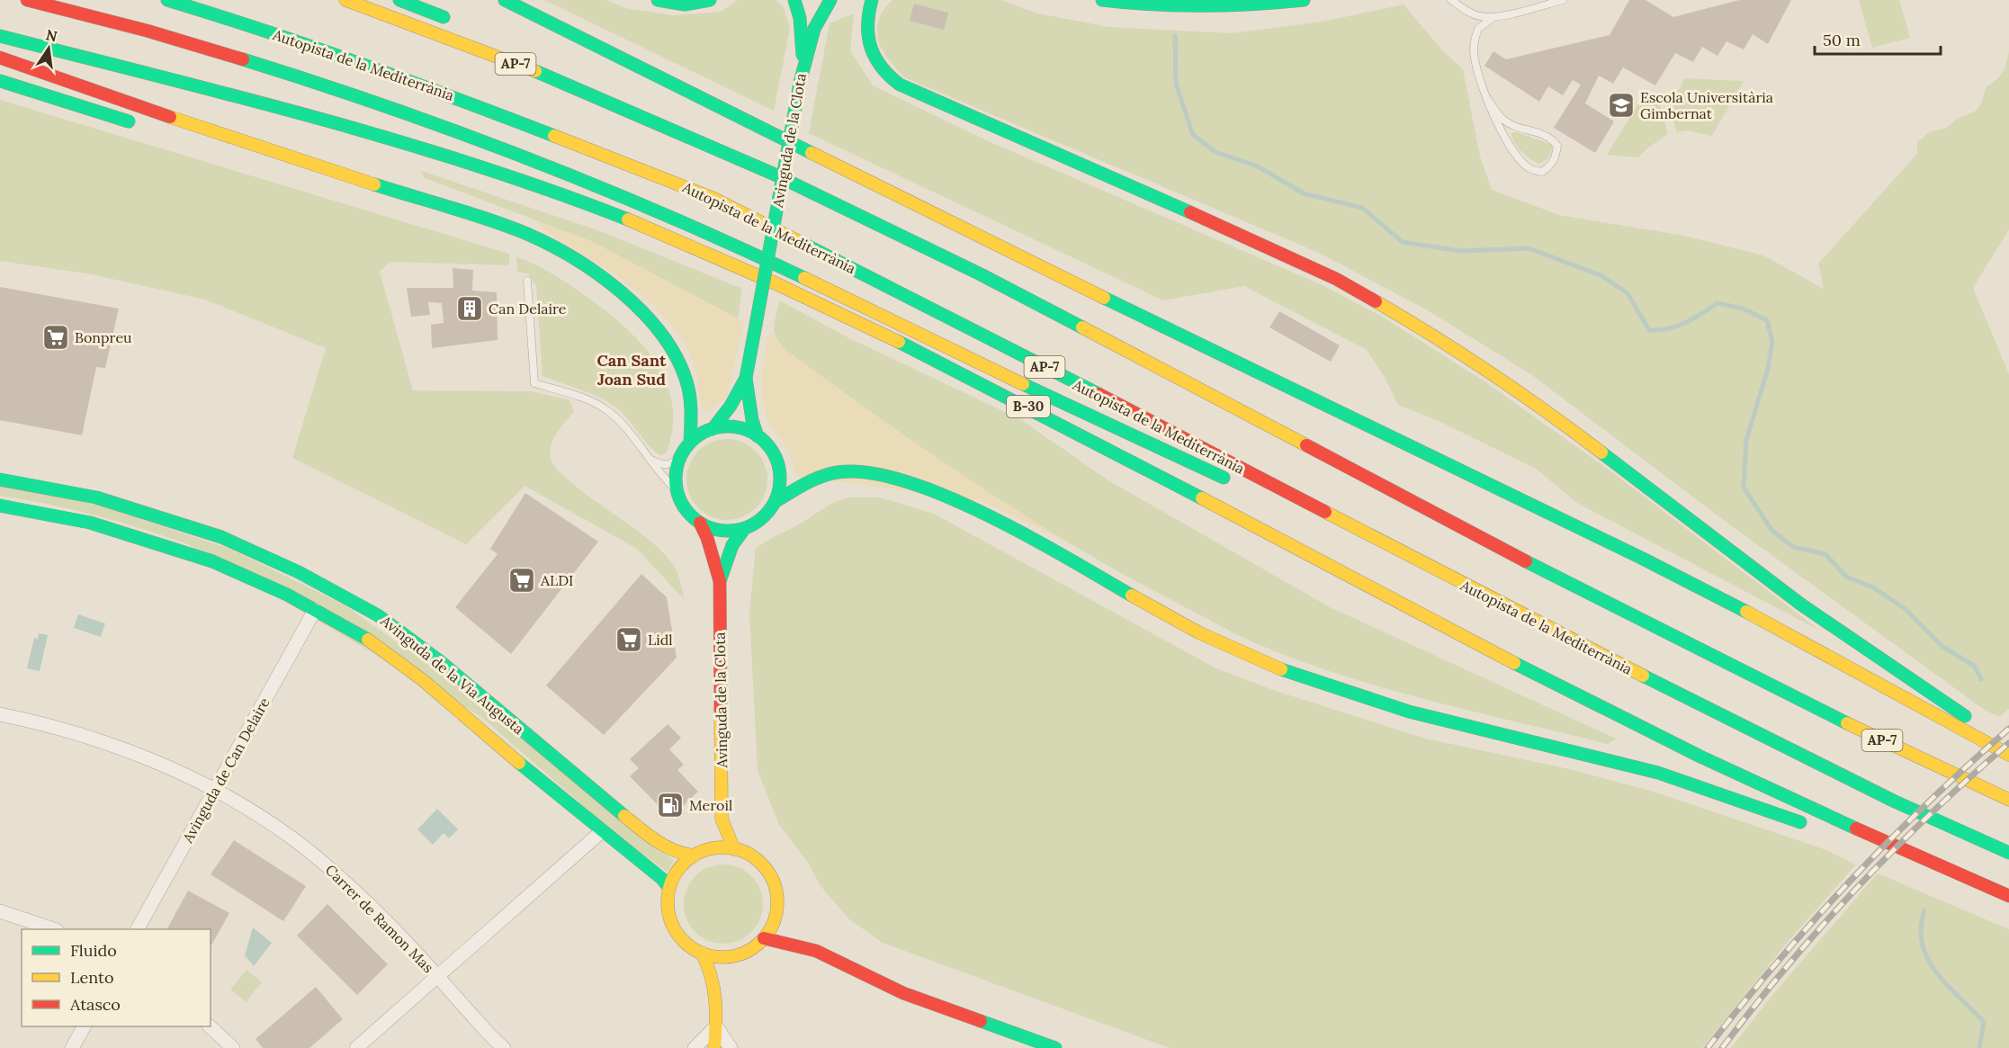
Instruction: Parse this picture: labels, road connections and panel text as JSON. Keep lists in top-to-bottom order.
{
  "streets": {
    "main road": [
      "AP-7",
      "Autopista de la Mediterrània",
      "Avinguda de la Clota",
      "B-30",
      "Avinguda de la Via Augusta"
    ],
    "street": ["Avinguda de Can Delaire", "Carrer de Ramon Mas"]
  },
  "crossings": [
    ["Avinguda de la Clota", "Avinguda de la Via Augusta"],
    ["Avinguda de la Via Augusta", "Avinguda de Can Delaire"],
    ["Avinguda de Can Delaire", "Carrer de Ramon Mas"]
  ],
  "districts": ["Can Sant Joan Sud"],
  "places": {
    "school or university": ["Escola Universitària Gimbernat"],
    "building": ["Can Delaire"],
    "supermarket": ["Bonpreu", "ALDI", "Lidl"],
    "fuel station": ["Meroil"]
  },
  "legend": ["Fluido", "Lento", "Atasco"],
  "scale_bar": "50 m",
  "north": "top"
}
